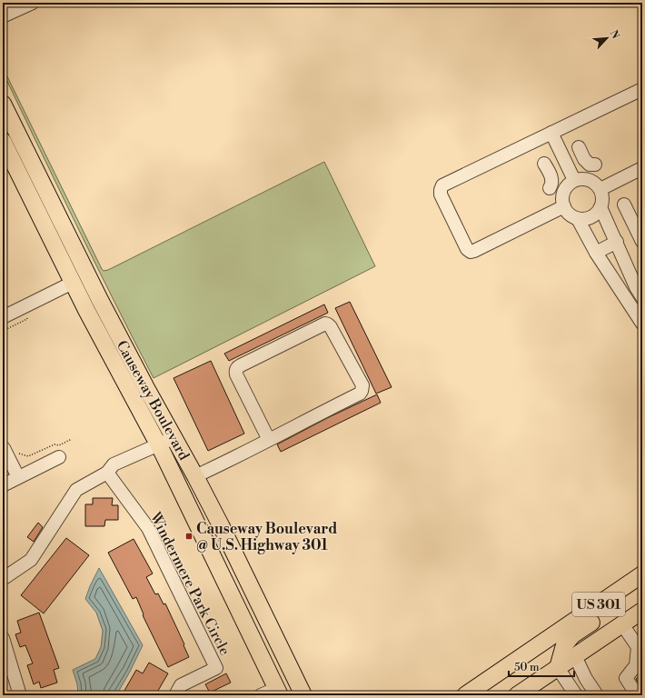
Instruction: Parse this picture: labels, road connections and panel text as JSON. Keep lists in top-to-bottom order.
{
  "streets": {
    "main road": ["Causeway Boulevard", "US 301"],
    "street": ["Windermere Park Circle"]
  },
  "places": {
    "transit": ["Causeway Boulevard @ U.S. Highway 301"]
  },
  "scale_bar": "50 m",
  "north": "top right"
}
